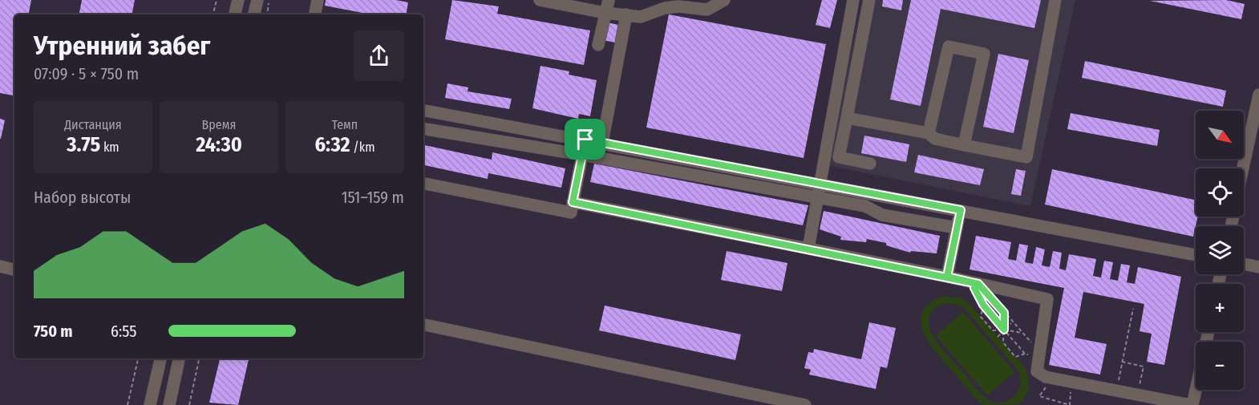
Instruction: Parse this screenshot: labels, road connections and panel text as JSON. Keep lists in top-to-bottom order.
{
  "north": "bottom right",
  "page": {
    "heading": ["Утренний забег", "07:09 · 5 × 750 m"],
    "stats": [
      ["Дистанция", "3.75 km"],
      ["Время", "24:30"],
      ["Темп", "6:32 /km"]
    ],
    "map_buttons": ["+", "−"],
    "chart": ["Набор высоты", "151–159 m"],
    "list": [
      {
        "name": "750 m",
        "note": "6:55"
      }
    ]
  }
}
